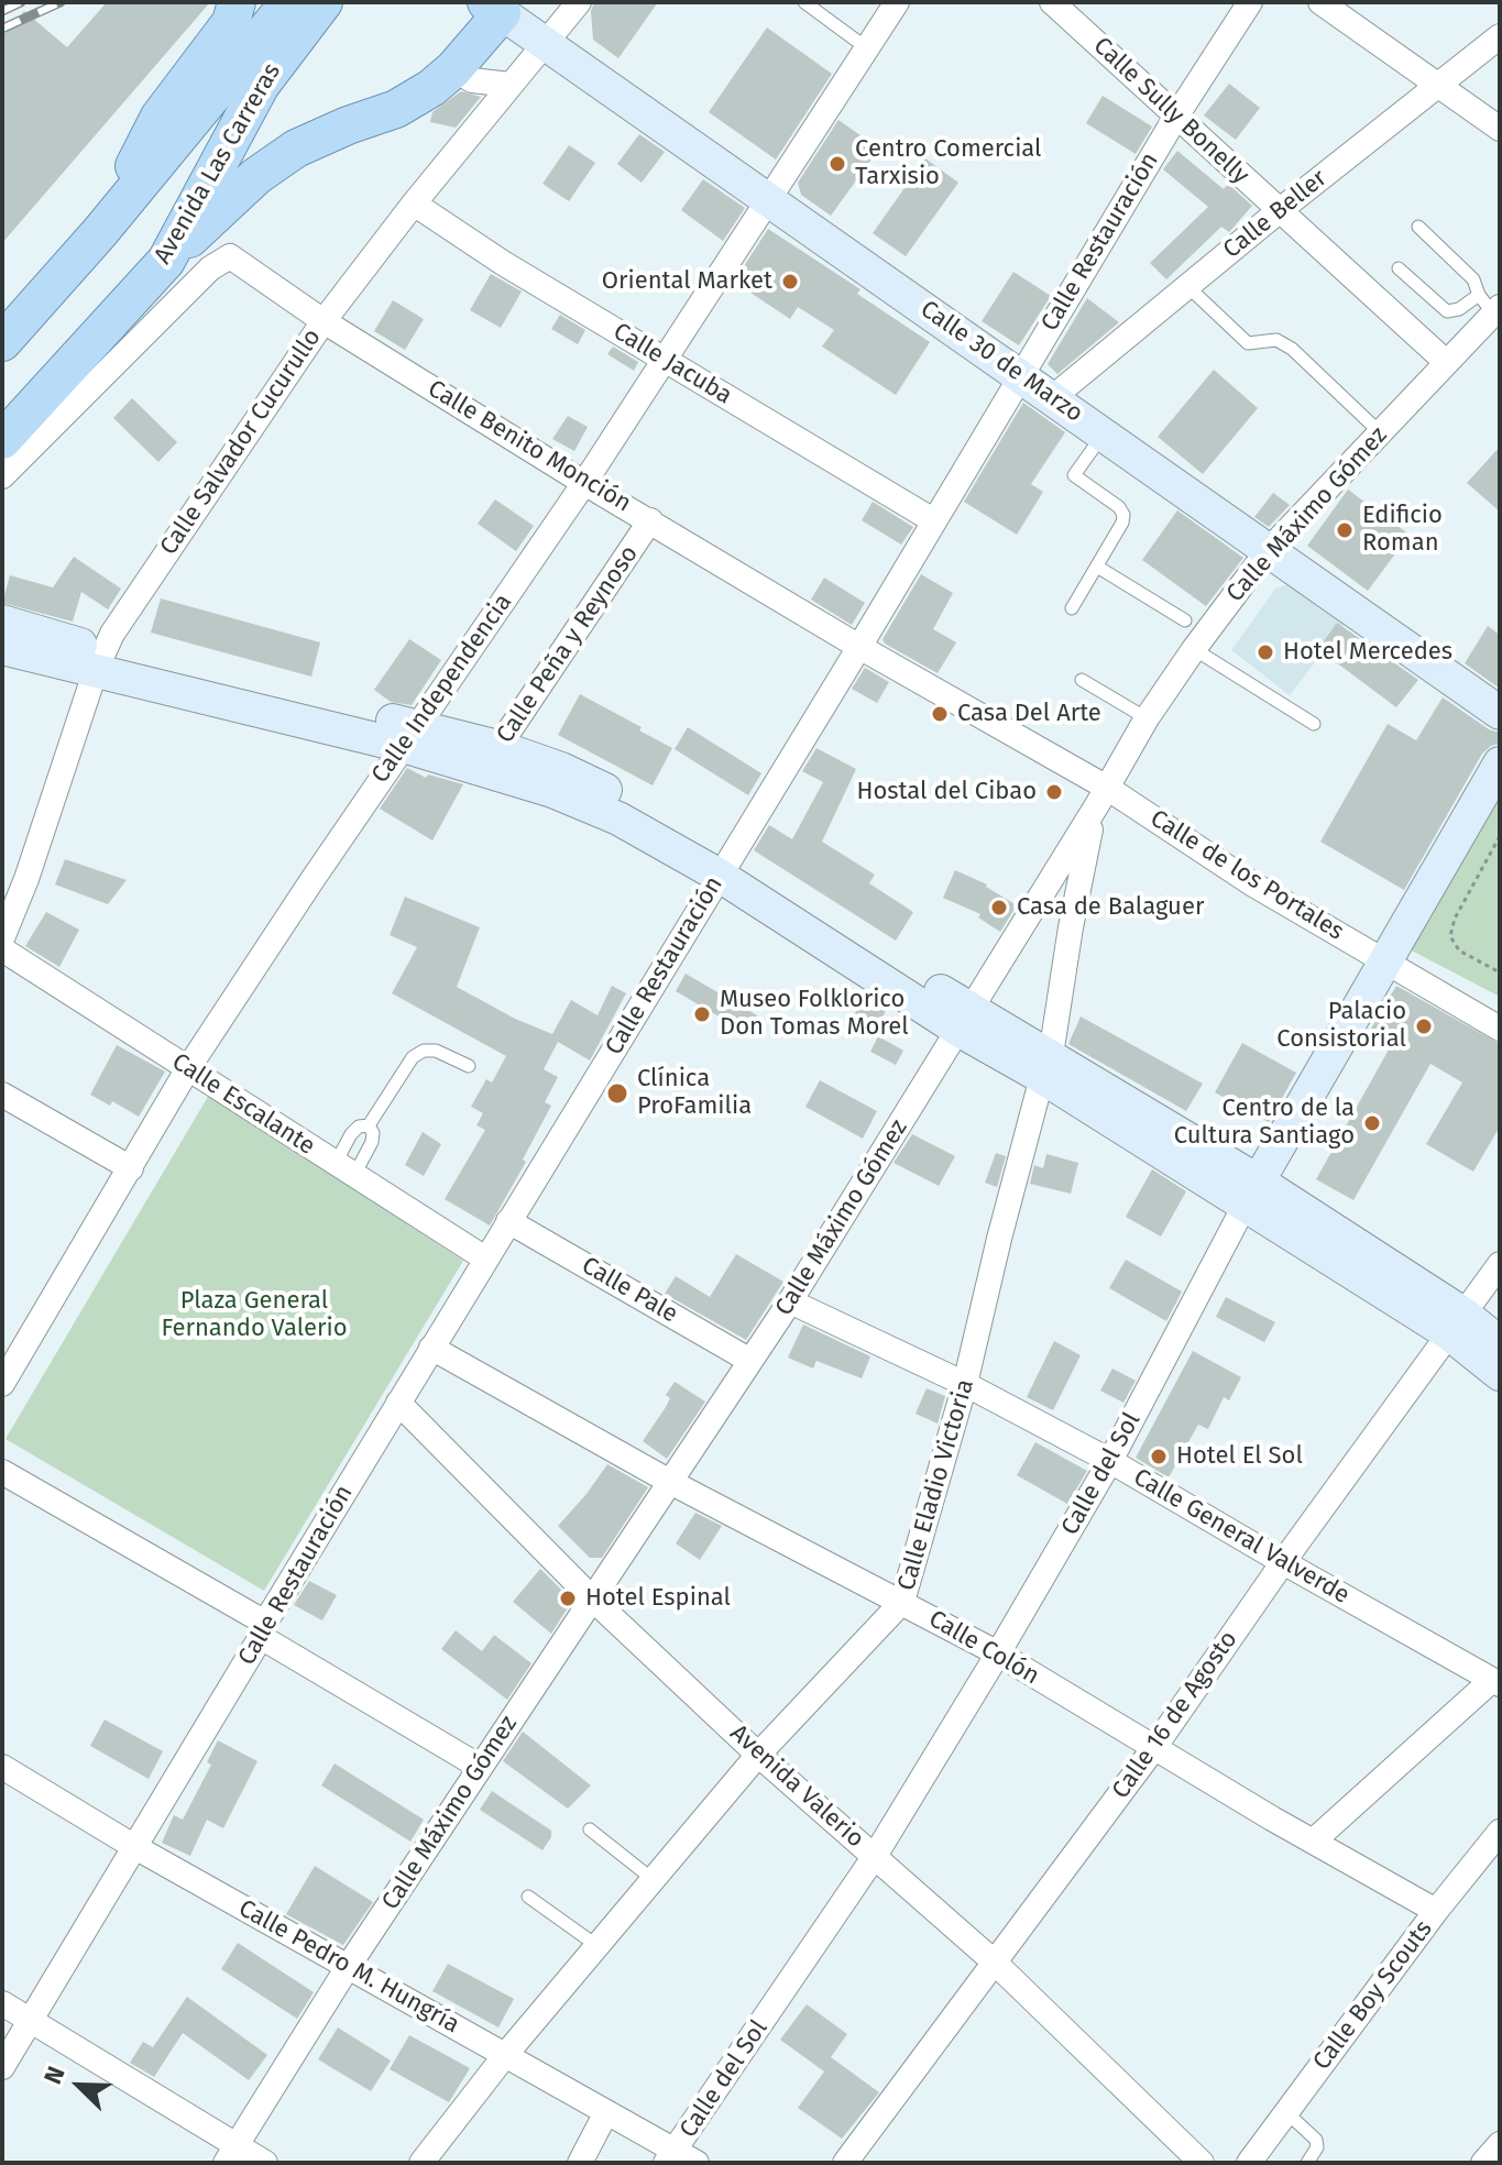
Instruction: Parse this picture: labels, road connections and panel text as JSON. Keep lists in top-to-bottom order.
{
  "streets": {
    "main road": ["Avenida Las Carreras", "Calle 30 de Marzo", "Calle del Sol"],
    "street": [
      "Calle Sully Bonelly",
      "Calle Beller",
      "Calle Restauración",
      "Calle Jacuba",
      "Calle Salvador Cucurullo",
      "Calle Benito Monción",
      "Calle Máximo Gómez",
      "Calle Peña y Reynoso",
      "Calle Independencia",
      "Calle de los Portales",
      "Calle Escalante",
      "Calle Pale",
      "Calle Eladio Victoria",
      "Calle General Valverde",
      "Calle Colón",
      "Calle 16 de Agosto",
      "Avenida Valerio",
      "Calle Pedro M. Hungría",
      "Calle Boy Scouts"
    ]
  },
  "crossings": [
    ["Calle Sully Bonelly", "Calle Beller"],
    ["Calle Sully Bonelly", "Calle Restauración"],
    ["Calle Sully Bonelly", "Calle Máximo Gómez"],
    ["Avenida Las Carreras", "Calle 30 de Marzo"],
    ["Calle Beller", "Calle 30 de Marzo"],
    ["Calle Restauración", "Calle 30 de Marzo"],
    ["Calle Restauración", "Calle Jacuba"],
    ["Calle Restauración", "Calle Benito Monción"],
    ["Calle Restauración", "Calle Escalante"],
    ["Calle Restauración", "Calle Pale"],
    ["Calle Restauración", "Calle Colón"],
    ["Calle Restauración", "Avenida Valerio"],
    ["Calle Restauración", "Calle Pedro M. Hungría"],
    ["Calle 30 de Marzo", "Calle Salvador Cucurullo"],
    ["Calle 30 de Marzo", "Calle Máximo Gómez"],
    ["Calle 30 de Marzo", "Calle Independencia"],
    ["Calle Jacuba", "Calle Salvador Cucurullo"],
    ["Calle Jacuba", "Calle Independencia"],
    ["Calle Salvador Cucurullo", "Calle Benito Monción"],
    ["Calle Benito Monción", "Calle Máximo Gómez"],
    ["Calle Benito Monción", "Calle Peña y Reynoso"],
    ["Calle Benito Monción", "Calle Independencia"],
    ["Calle Benito Monción", "Calle de los Portales"],
    ["Calle Benito Monción", "Calle Eladio Victoria"],
    ["Calle Máximo Gómez", "Calle de los Portales"],
    ["Calle Máximo Gómez", "Calle Pale"],
    ["Calle Máximo Gómez", "Calle Eladio Victoria"],
    ["Calle Máximo Gómez", "Calle General Valverde"],
    ["Calle Máximo Gómez", "Calle Colón"],
    ["Calle Máximo Gómez", "Avenida Valerio"],
    ["Calle Máximo Gómez", "Calle Pedro M. Hungría"],
    ["Calle Independencia", "Calle Escalante"],
    ["Calle de los Portales", "Calle del Sol"],
    ["Calle de los Portales", "Calle Eladio Victoria"],
    ["Calle del Sol", "Calle General Valverde"],
    ["Calle del Sol", "Calle Colón"],
    ["Calle del Sol", "Avenida Valerio"],
    ["Calle del Sol", "Calle Pedro M. Hungría"],
    ["Calle Eladio Victoria", "Calle General Valverde"],
    ["Calle Eladio Victoria", "Calle Colón"],
    ["Calle Eladio Victoria", "Avenida Valerio"],
    ["Calle Eladio Victoria", "Calle Pedro M. Hungría"],
    ["Calle General Valverde", "Calle 16 de Agosto"],
    ["Calle Colón", "Calle 16 de Agosto"],
    ["Calle Colón", "Calle Boy Scouts"],
    ["Calle 16 de Agosto", "Avenida Valerio"]
  ],
  "parks": ["Plaza General Fernando Valerio"],
  "places": [
    "Centro Comercial Tarxisio",
    "Oriental Market",
    "Edificio Roman",
    "Hotel Mercedes",
    "Casa Del Arte",
    "Hostal del Cibao",
    "Casa de Balaguer",
    "Museo Folklorico Don Tomas Morel",
    "Palacio Consistorial",
    "Clínica ProFamilia",
    "Centro de la Cultura Santiago",
    "Hotel El Sol",
    "Hotel Espinal"
  ],
  "north": "top left"
}
